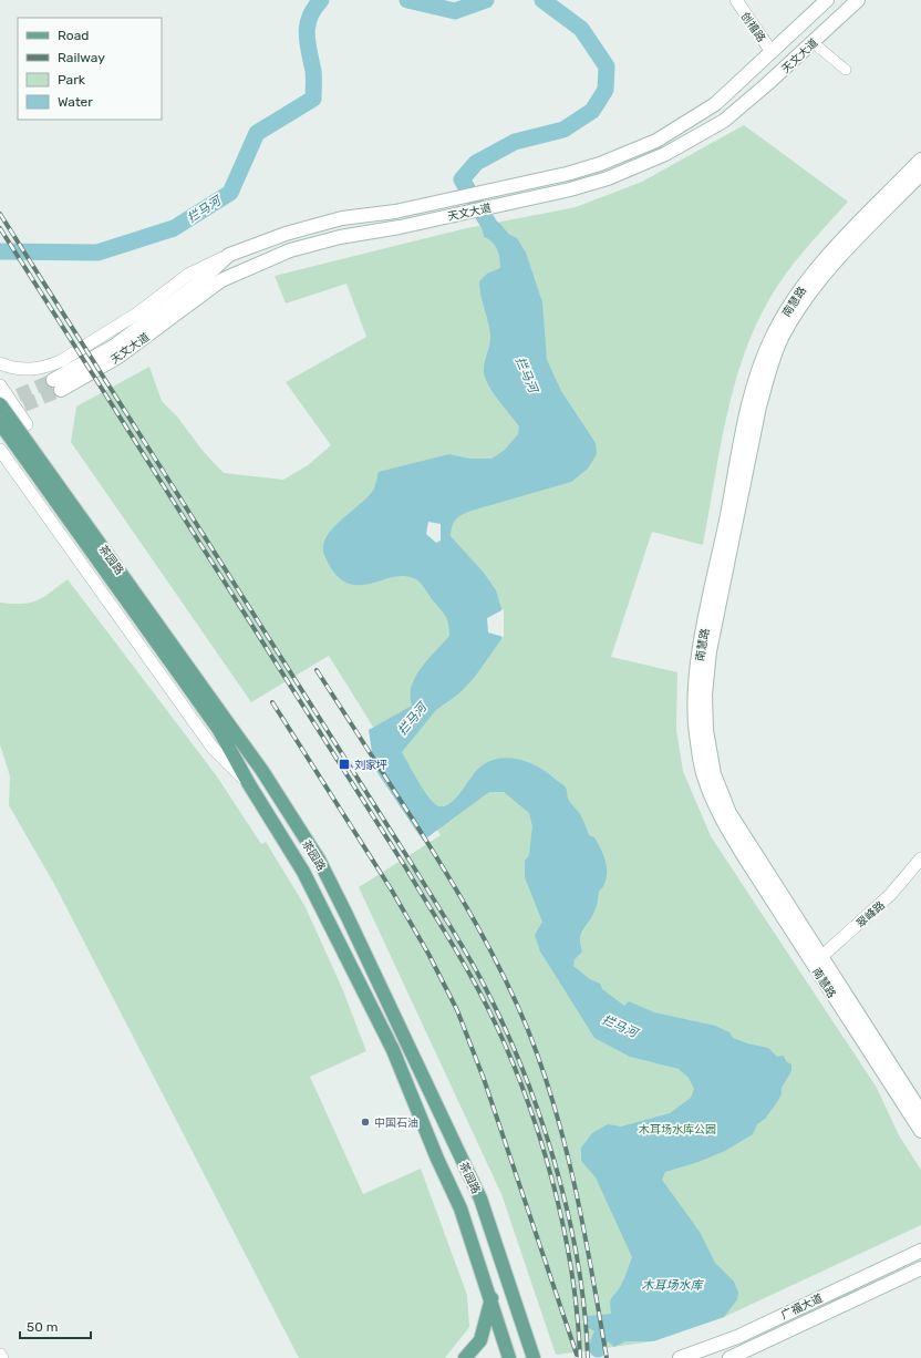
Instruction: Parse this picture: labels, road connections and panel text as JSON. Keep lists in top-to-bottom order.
{
  "streets": {
    "main road": [
      "天文大道",
      "南慧路",
      "茶园路",
      "广福大道"
    ],
    "street": ["创禧路", "翠峰路"]
  },
  "crossings": [
    ["创禧路", "天文大道"],
    ["南慧路", "翠峰路"]
  ],
  "water": ["拦马河", "木耳场水库"],
  "parks": ["木耳场水库公园"],
  "places": {
    "transit": ["刘家坪"],
    "other": ["中国石油"]
  },
  "legend": [
    "Road",
    "Railway",
    "Park",
    "Water"
  ],
  "scale_bar": "50 m"
}
